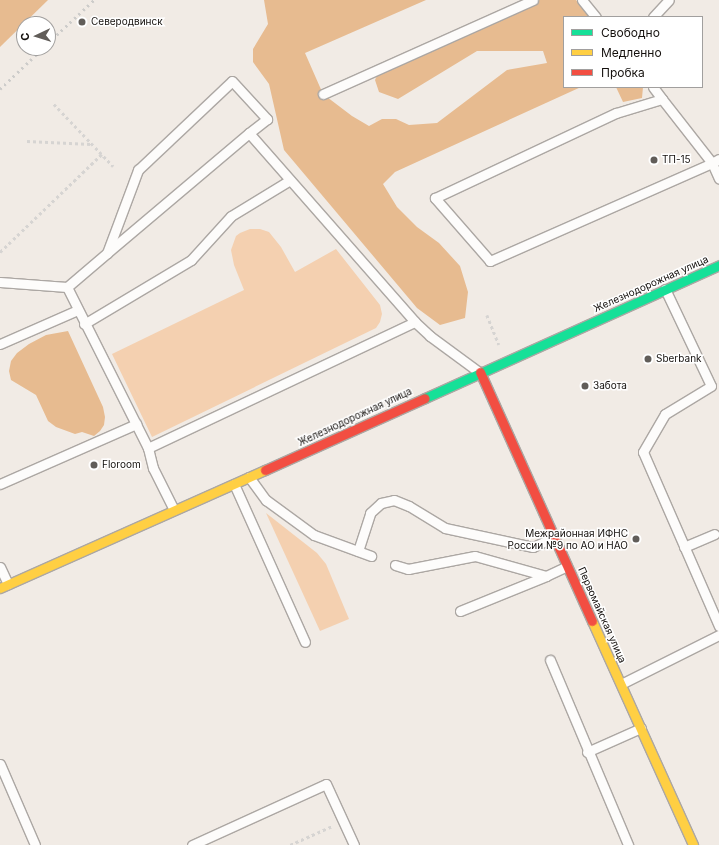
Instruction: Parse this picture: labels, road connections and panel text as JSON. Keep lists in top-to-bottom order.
{
  "streets": {
    "main road": ["Железнодорожная улица", "Первомайская улица"]
  },
  "crossings": [
    ["Железнодорожная улица", "Первомайская улица"]
  ],
  "places": [
    "Северодвинск",
    "ТП-15",
    "Sberbank",
    "Забота",
    "Floroom",
    "Межрайонная ИФНС России №9 по АО и НАО"
  ],
  "legend": ["Свободно", "Медленно", "Пробка"],
  "north": "left"
}
